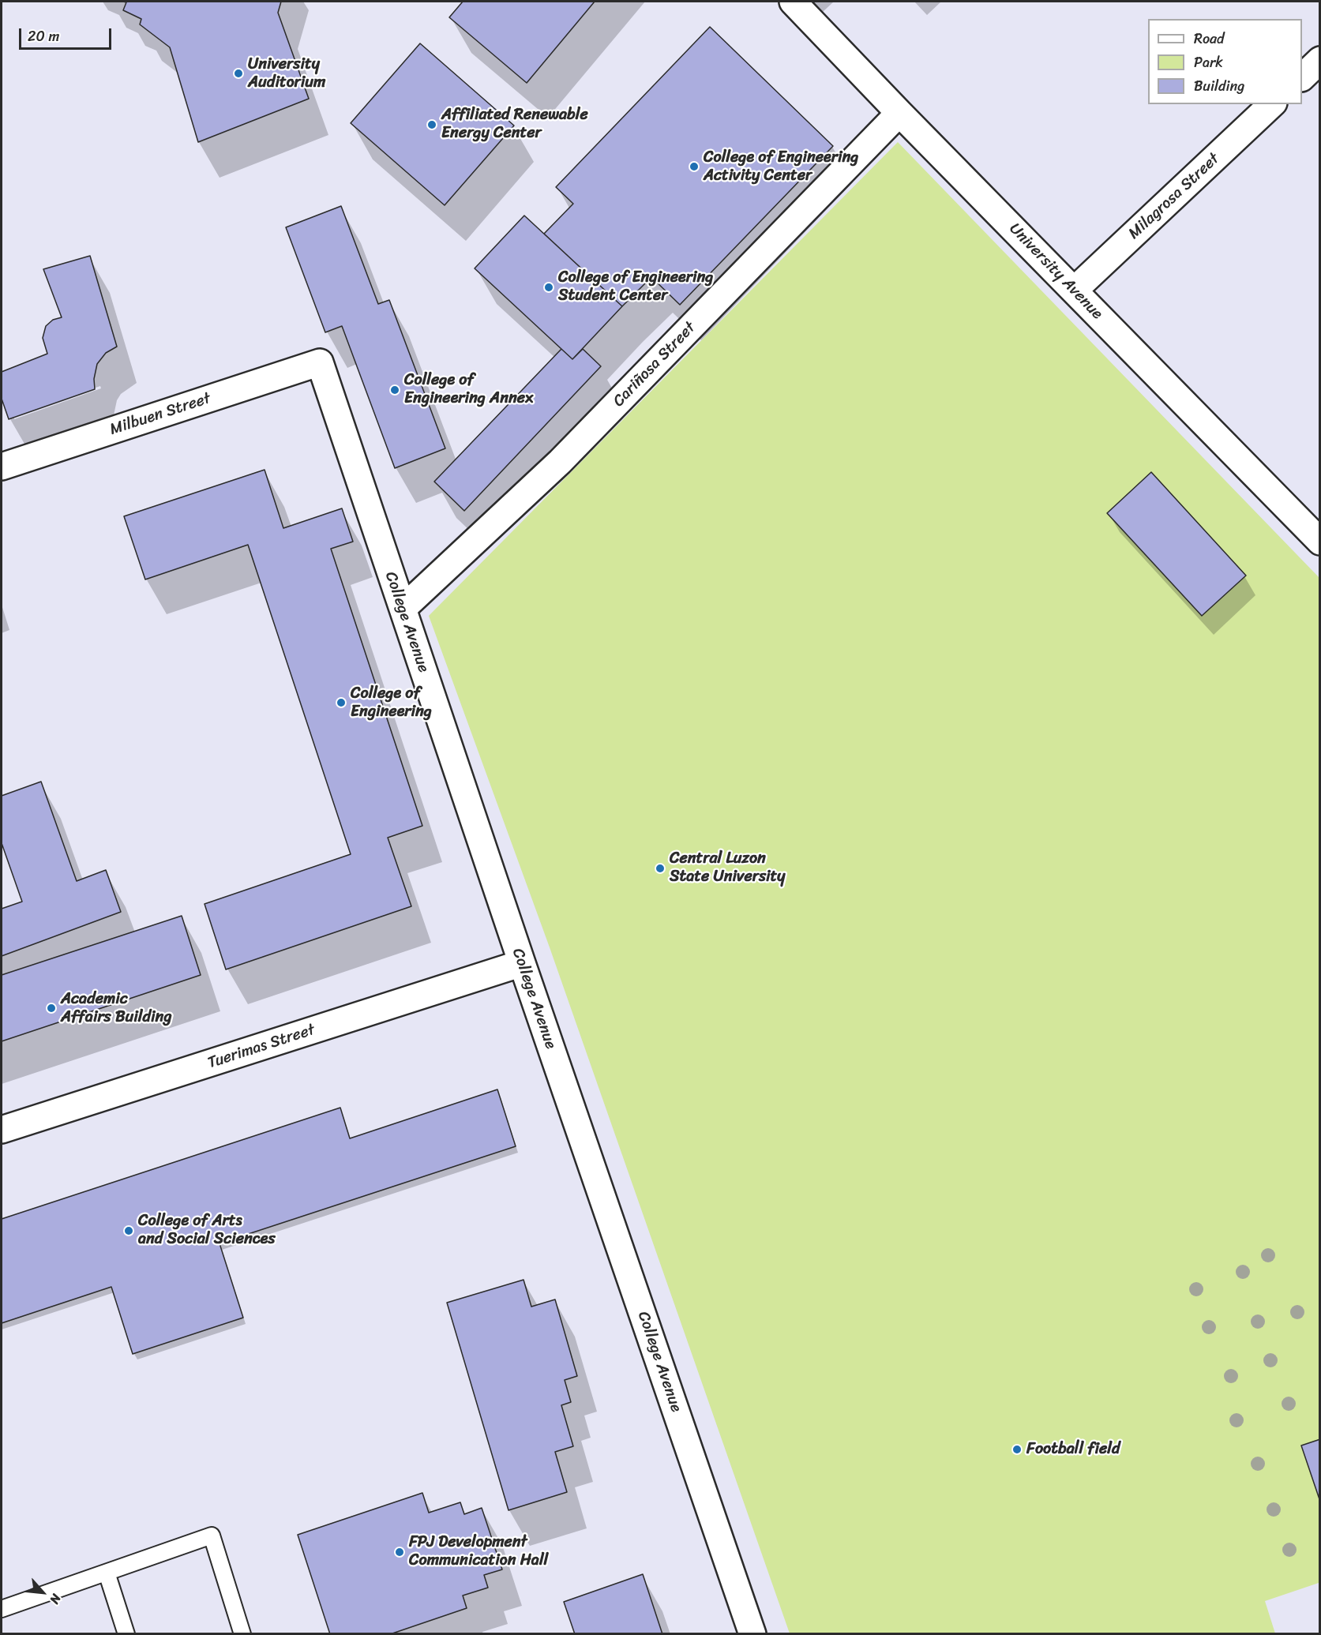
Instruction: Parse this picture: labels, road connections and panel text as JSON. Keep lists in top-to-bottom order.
{
  "streets": {
    "street": [
      "Milagrosa Street",
      "University Avenue",
      "Cariñosa Street",
      "Milbuen Street",
      "College Avenue",
      "Tuerimas Street"
    ]
  },
  "crossings": [
    ["Milagrosa Street", "University Avenue"],
    ["University Avenue", "Cariñosa Street"],
    ["Cariñosa Street", "College Avenue"],
    ["Milbuen Street", "College Avenue"],
    ["College Avenue", "Tuerimas Street"]
  ],
  "places": [
    "University Auditorium",
    "Affiliated Renewable Energy Center",
    "College of Engineering Activity Center",
    "College of Engineering Student Center",
    "College of Engineering Annex",
    "College of Engineering",
    "Central Luzon State University",
    "Academic Affairs Building",
    "College of Arts and Social Sciences",
    "Football field",
    "FPJ Development Communication Hall"
  ],
  "legend": ["Road", "Park", "Building"],
  "scale_bar": "20 m",
  "north": "bottom right"
}
